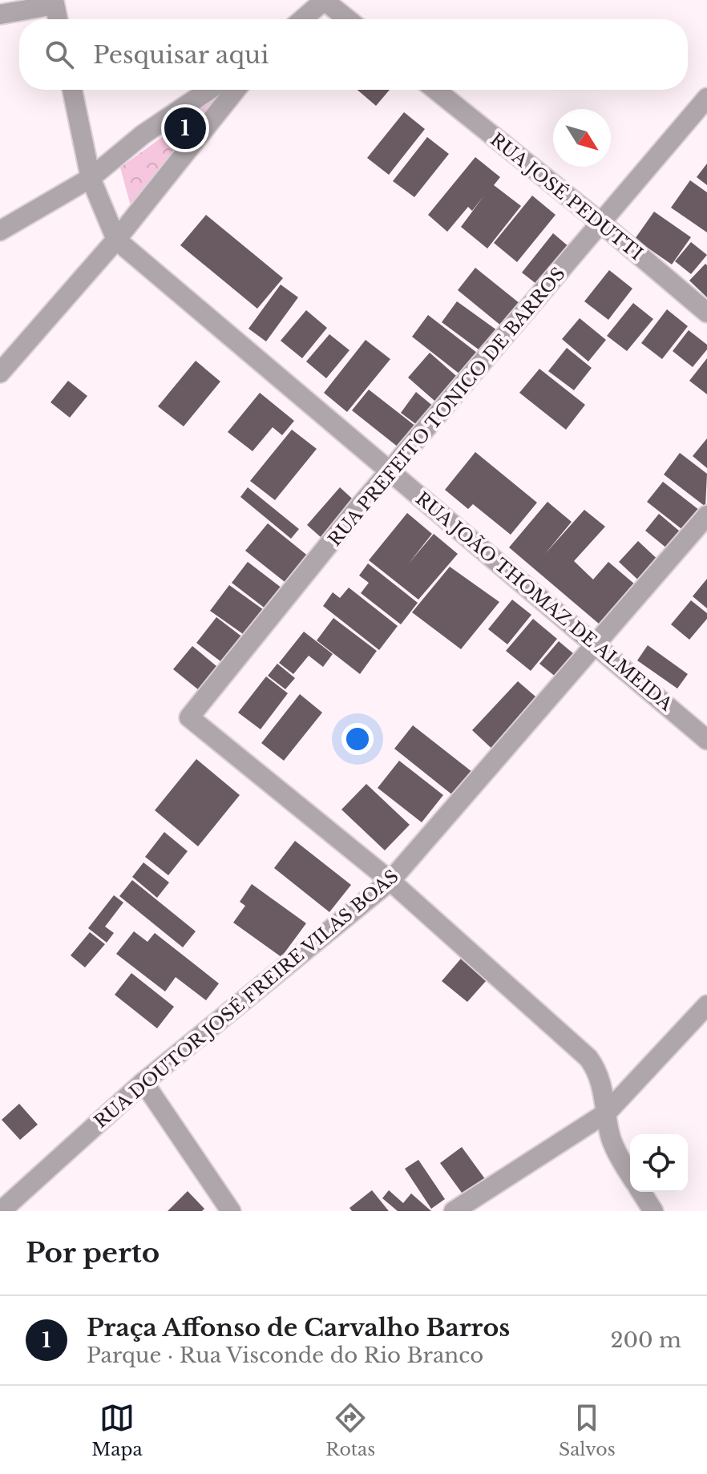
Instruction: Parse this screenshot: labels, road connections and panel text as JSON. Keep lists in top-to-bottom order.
{
  "streets": {
    "street": [
      "RUA JOSÉ PEDUTTI",
      "RUA PREFEITO TONICO DE BARROS",
      "RUA JOÃO THOMAZ DE ALMEIDA",
      "RUA DOUTOR JOSÉ FREIRE VILAS BOAS"
    ]
  },
  "crossings": [
    ["RUA JOSÉ PEDUTTI", "RUA PREFEITO TONICO DE BARROS"],
    ["RUA PREFEITO TONICO DE BARROS", "RUA JOÃO THOMAZ DE ALMEIDA"],
    ["RUA PREFEITO TONICO DE BARROS", "RUA DOUTOR JOSÉ FREIRE VILAS BOAS"],
    ["RUA JOÃO THOMAZ DE ALMEIDA", "RUA DOUTOR JOSÉ FREIRE VILAS BOAS"]
  ],
  "north": "bottom right",
  "page": {
    "search": "Pesquisar aqui",
    "pins": "1",
    "heading": "Por perto",
    "list": [
      {
        "mark": "1",
        "name": "Praça Affonso de Carvalho Barros",
        "note": "Parque · Rua Visconde do Rio Branco",
        "value": "200 m"
      }
    ],
    "nav": ["Mapa", "Rotas", "Salvos"]
  }
}
